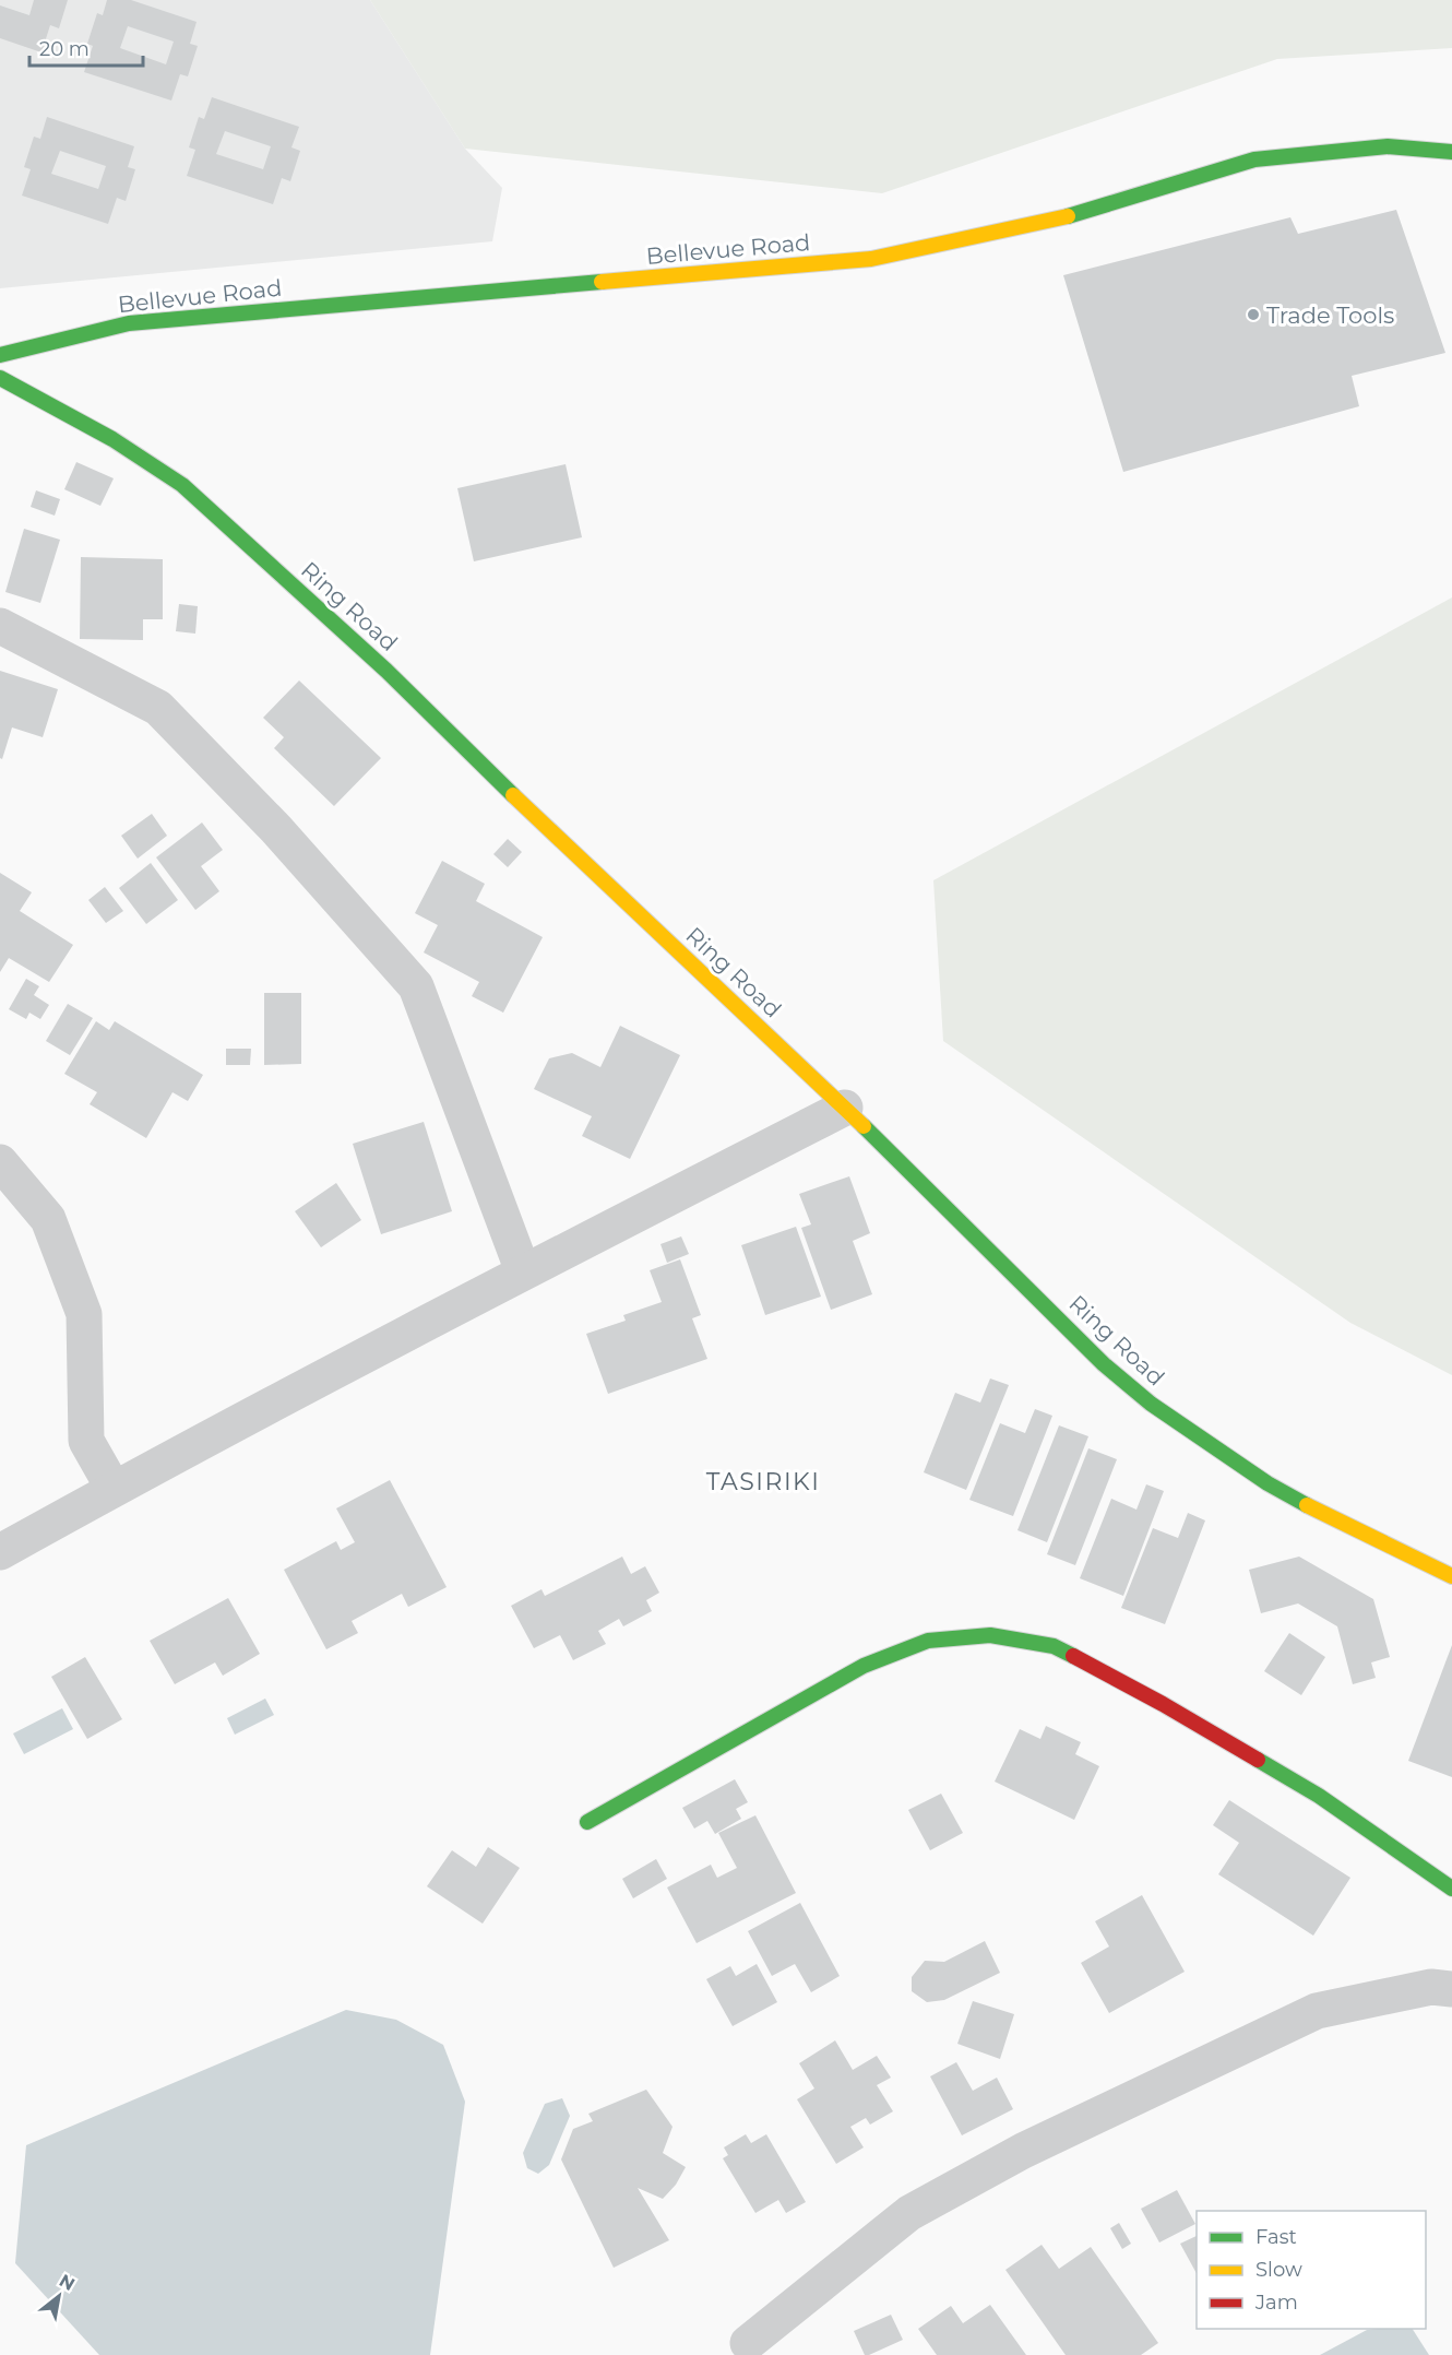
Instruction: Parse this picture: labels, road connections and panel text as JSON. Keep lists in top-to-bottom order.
{
  "streets": {
    "street": ["Bellevue Road", "Ring Road"]
  },
  "districts": ["TASIRIKI"],
  "places": ["Trade Tools"],
  "legend": ["Fast", "Slow", "Jam"],
  "scale_bar": "20 m",
  "north": "top right"
}
